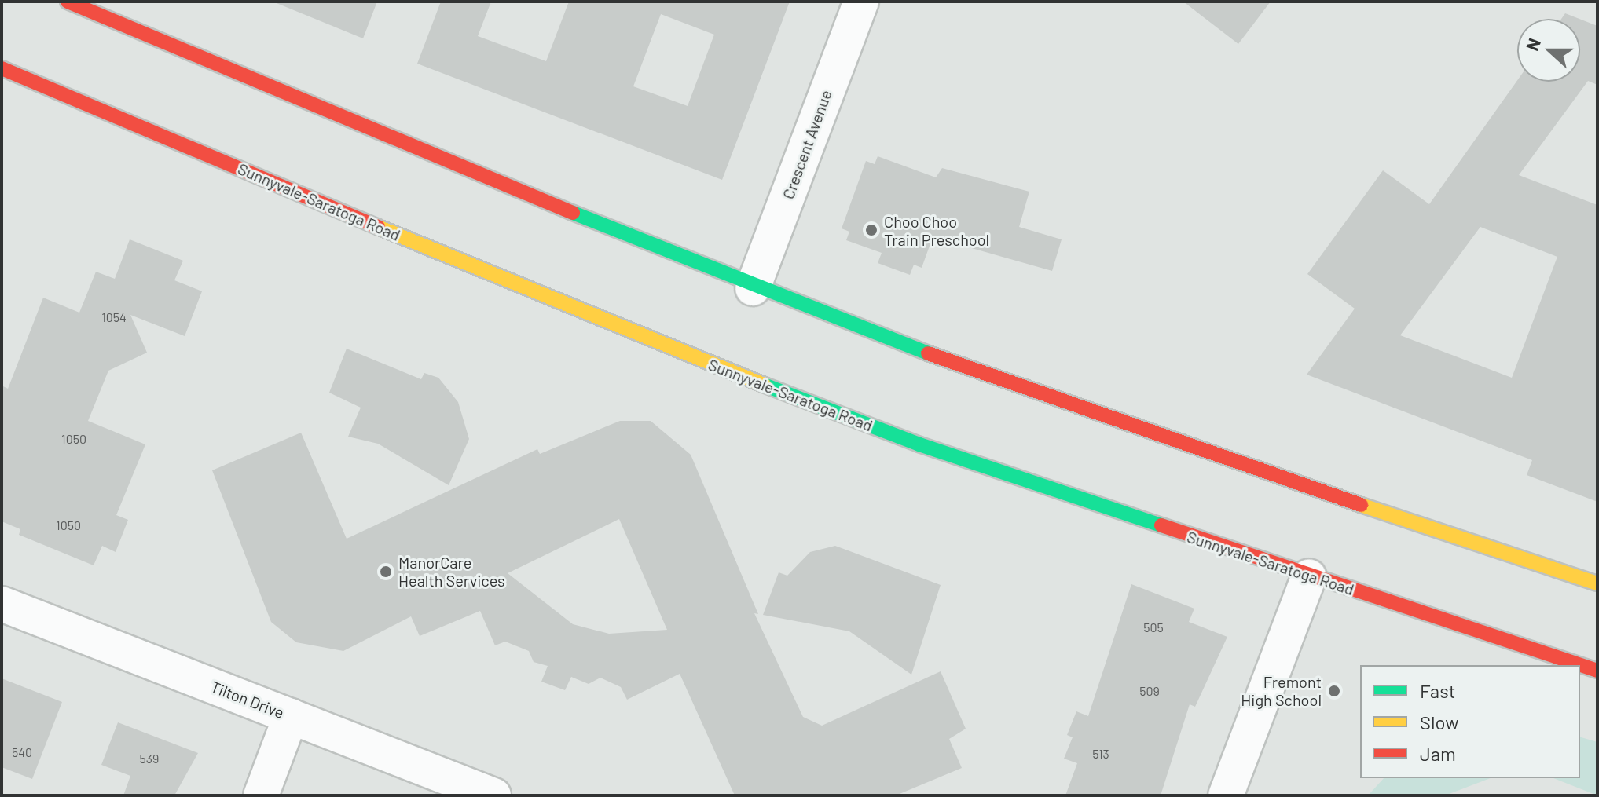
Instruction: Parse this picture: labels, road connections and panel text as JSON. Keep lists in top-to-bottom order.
{
  "streets": {
    "main road": ["Sunnyvale-Saratoga Road"],
    "street": ["Crescent Avenue", "Tilton Drive"]
  },
  "places": ["Choo Choo Train Preschool", "ManorCare Health Services", "Fremont High School"],
  "house_numbers": [
    "1054",
    "1050",
    "1050",
    "505",
    "509",
    "540",
    "513",
    "539"
  ],
  "legend": ["Fast", "Slow", "Jam"],
  "north": "left"
}
